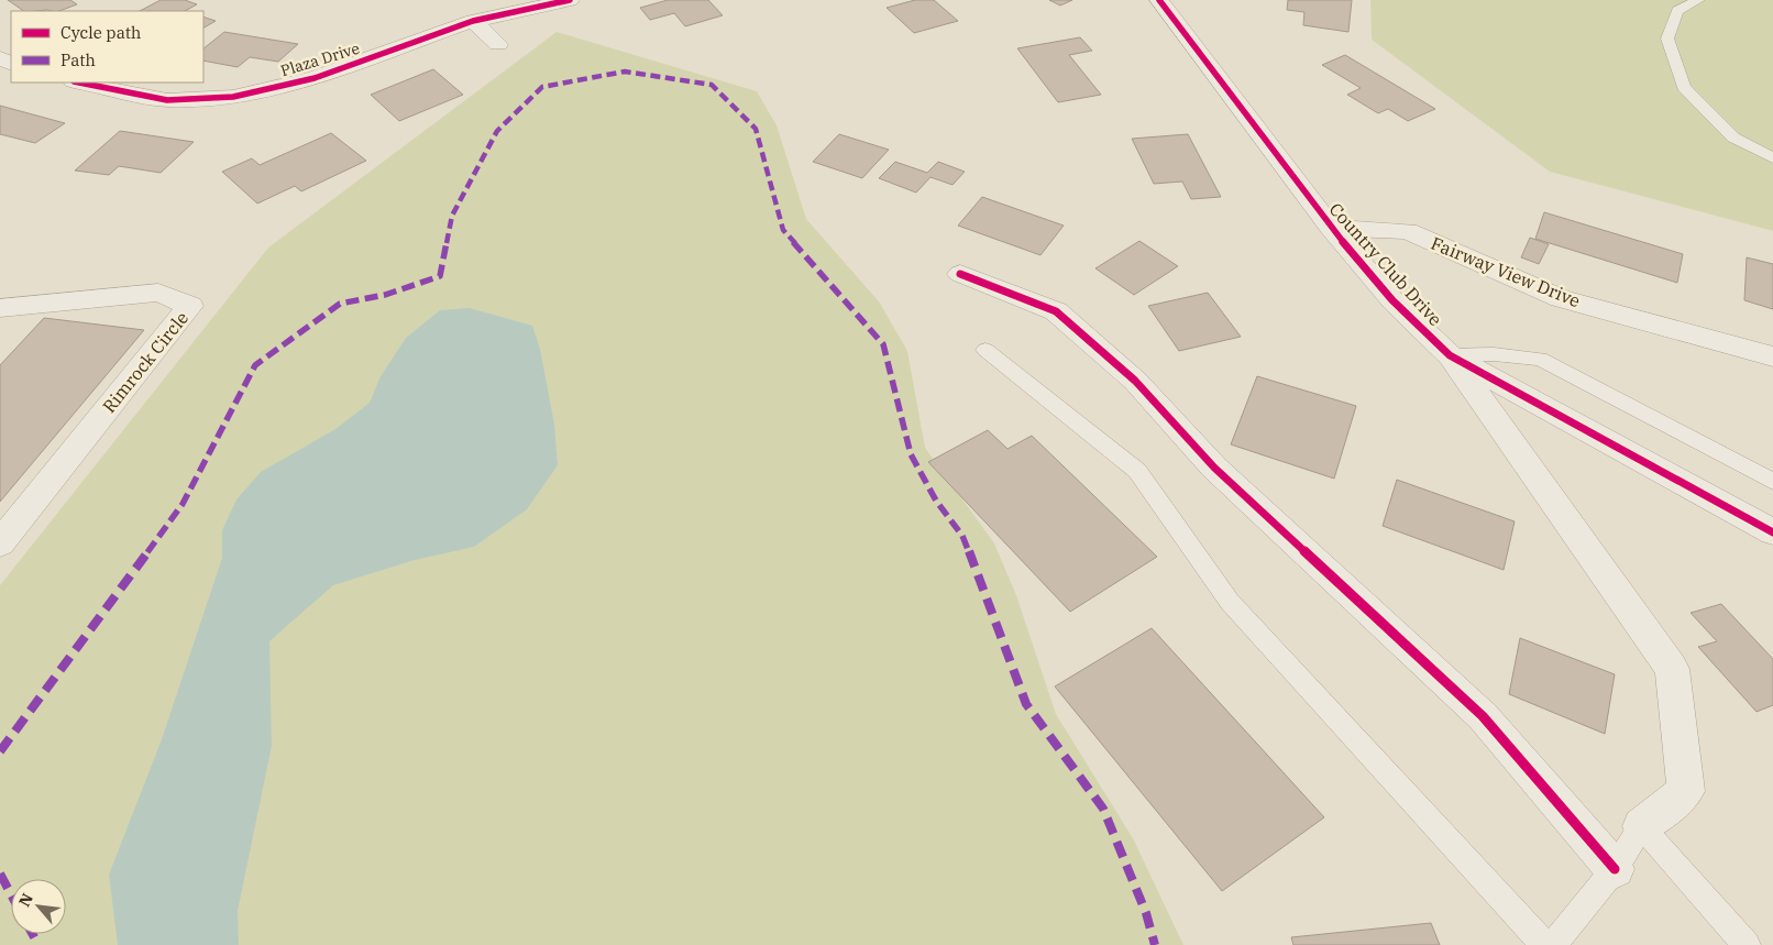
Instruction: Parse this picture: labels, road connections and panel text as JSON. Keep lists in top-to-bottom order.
{
  "streets": {
    "street": [
      "Plaza Drive",
      "Country Club Drive",
      "Fairway View Drive",
      "Rimrock Circle"
    ]
  },
  "crossings": [
    ["Country Club Drive", "Fairway View Drive"]
  ],
  "legend": ["Cycle path", "Path"],
  "north": "top left"
}
